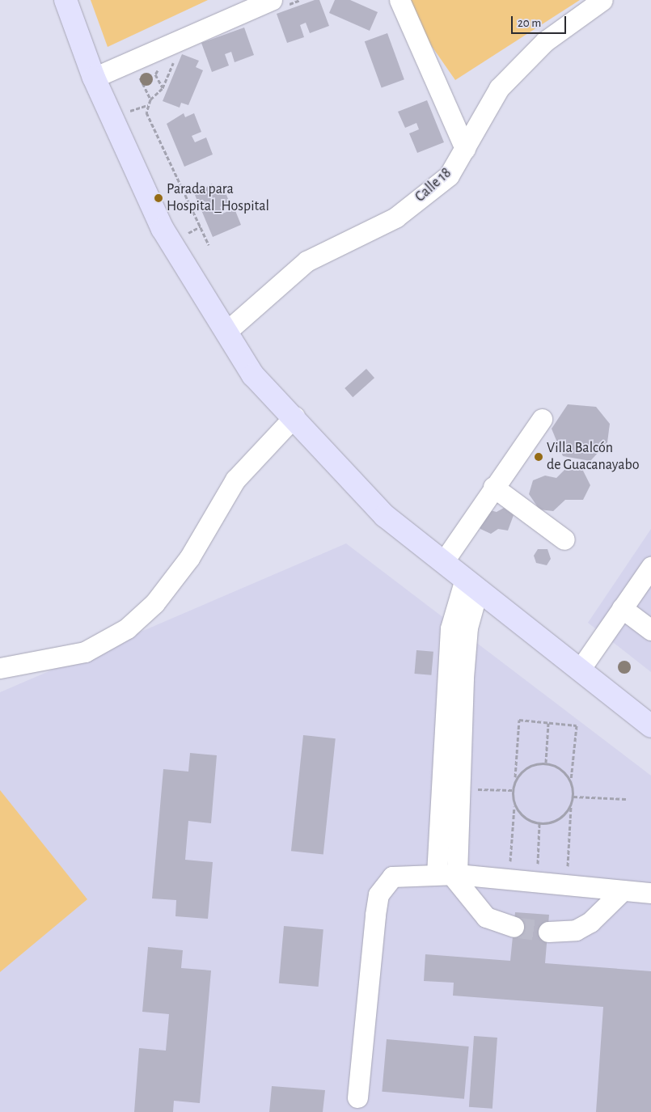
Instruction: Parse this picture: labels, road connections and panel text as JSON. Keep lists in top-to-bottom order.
{
  "streets": {
    "street": ["Calle 18"]
  },
  "places": ["Parada para Hospital_Hospital", "Villa Balcón de Guacanayabo"],
  "scale_bar": "20 m"
}
